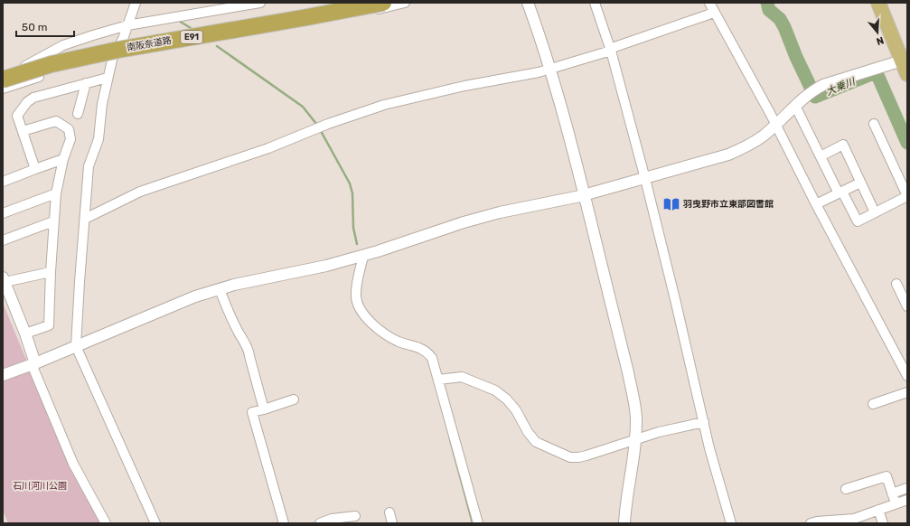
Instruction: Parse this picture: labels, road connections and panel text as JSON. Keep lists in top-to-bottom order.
{
  "streets": {
    "highway": ["E91", "南阪奈道路"]
  },
  "water": ["大乗川"],
  "parks": ["石川河川公園"],
  "places": {
    "library": ["羽曳野市立東部図書館"]
  },
  "scale_bar": "50 m",
  "north": "bottom"
}
